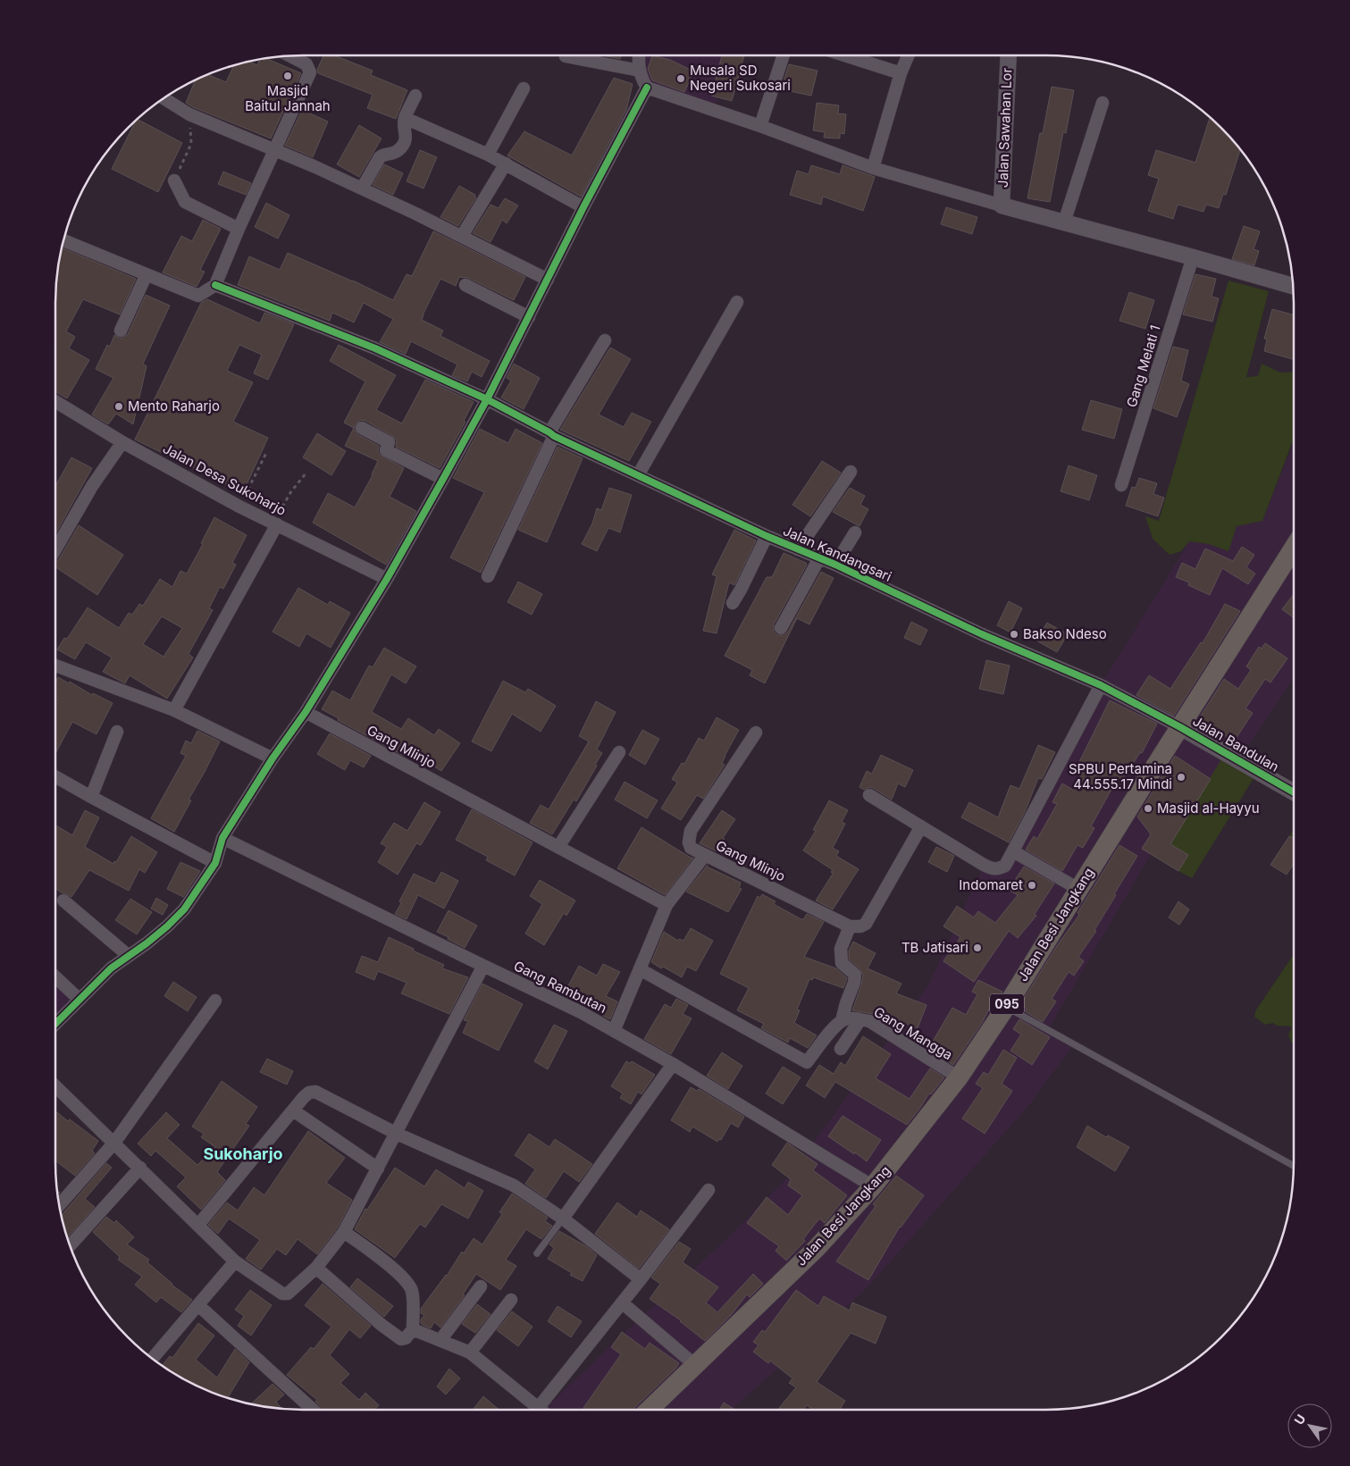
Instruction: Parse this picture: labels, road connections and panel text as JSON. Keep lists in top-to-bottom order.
{
  "streets": {
    "main road": ["Jalan Besi Jangkang", "095"],
    "street": [
      "Jalan Sawahan Lor",
      "Gang Melati 1",
      "Jalan Desa Sukoharjo",
      "Jalan Kandangsari",
      "Jalan Bandulan",
      "Gang Mlinjo",
      "Gang Rambutan",
      "Gang Mangga"
    ]
  },
  "crossings": [
    ["Jalan Kandangsari", "Jalan Bandulan"],
    ["Jalan Kandangsari", "Jalan Besi Jangkang"],
    ["Jalan Bandulan", "Jalan Besi Jangkang"],
    ["Jalan Besi Jangkang", "Gang Rambutan"],
    ["Jalan Besi Jangkang", "Gang Mangga"]
  ],
  "districts": ["Sukoharjo"],
  "places": [
    "Masjid Baitul Jannah",
    "Musala SD Negeri Sukosari",
    "Mento Raharjo",
    "Bakso Ndeso",
    "SPBU Pertamina 44.555.17 Mindi",
    "Masjid al-Hayyu",
    "Indomaret",
    "TB Jatisari"
  ],
  "north": "top left"
}
